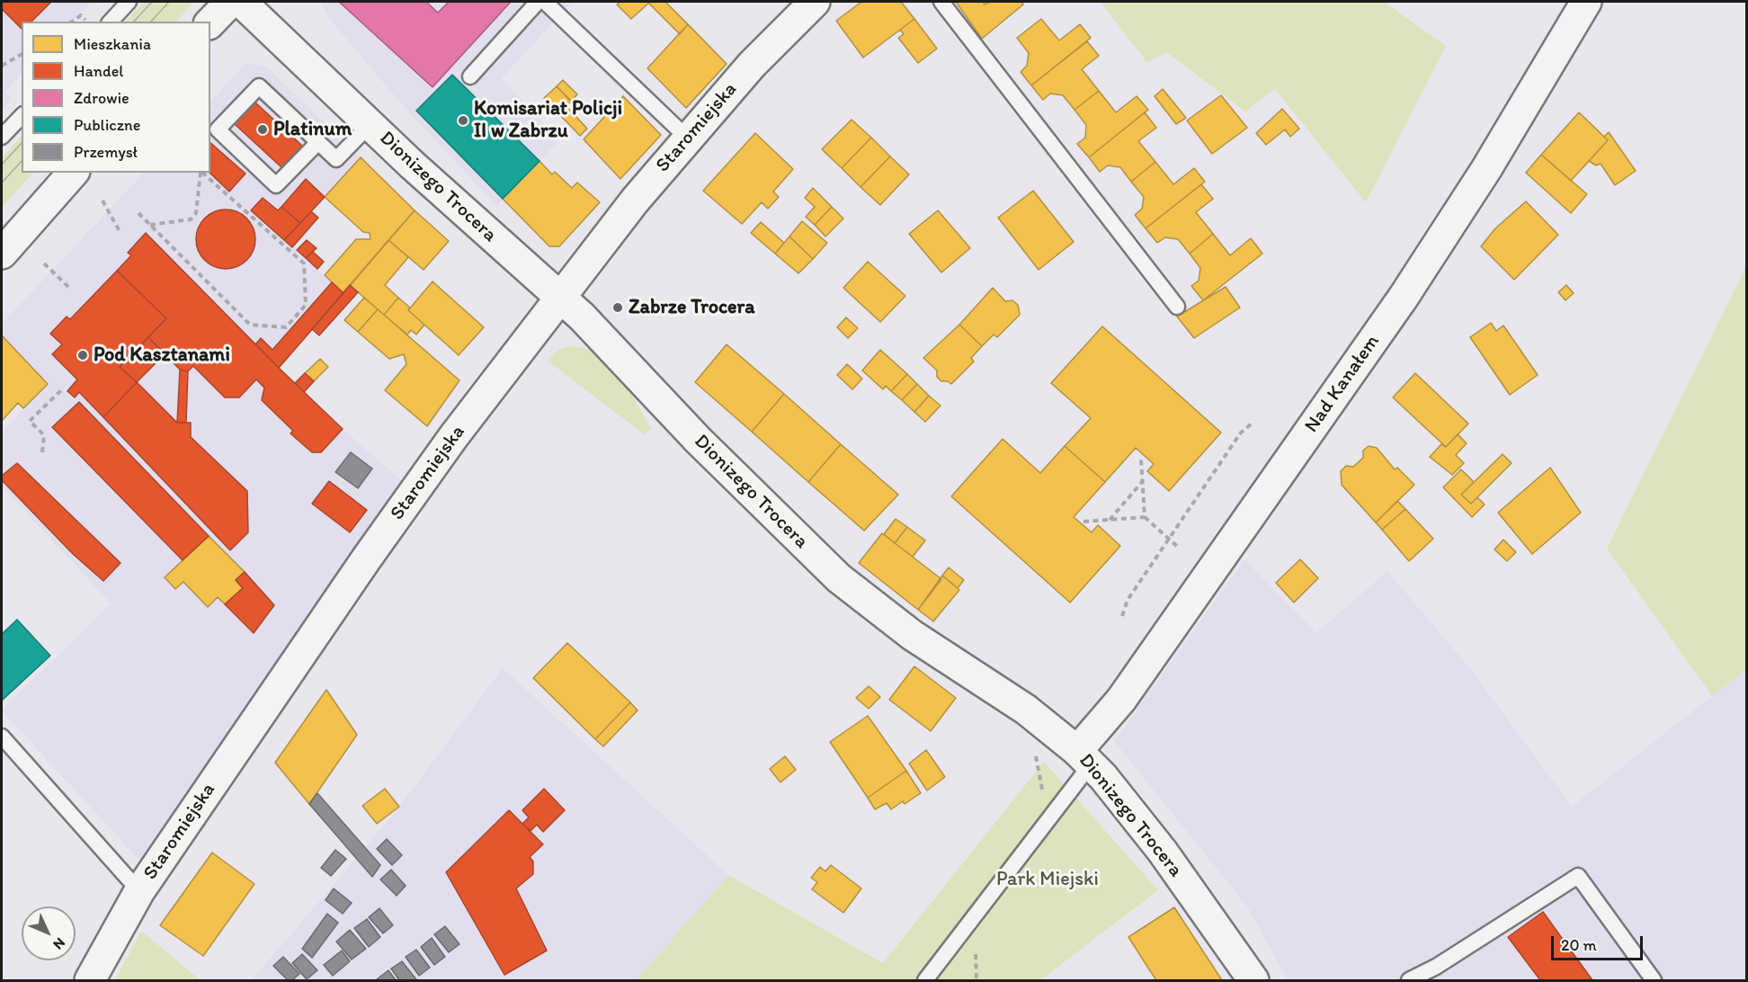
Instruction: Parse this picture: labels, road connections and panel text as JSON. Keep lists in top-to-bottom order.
{
  "streets": {
    "street": ["Staromiejska", "Dionizego Trocera", "Nad Kanałem"]
  },
  "crossings": [
    ["Staromiejska", "Dionizego Trocera"],
    ["Dionizego Trocera", "Nad Kanałem"]
  ],
  "parks": ["Park Miejski"],
  "places": [
    "Komisariat Policji II w Zabrzu",
    "Platinum",
    "Zabrze Trocera",
    "Pod Kasztanami"
  ],
  "legend": [
    "Mieszkania",
    "Handel",
    "Zdrowie",
    "Publiczne",
    "Przemysł"
  ],
  "scale_bar": "20 m",
  "north": "bottom right"
}
